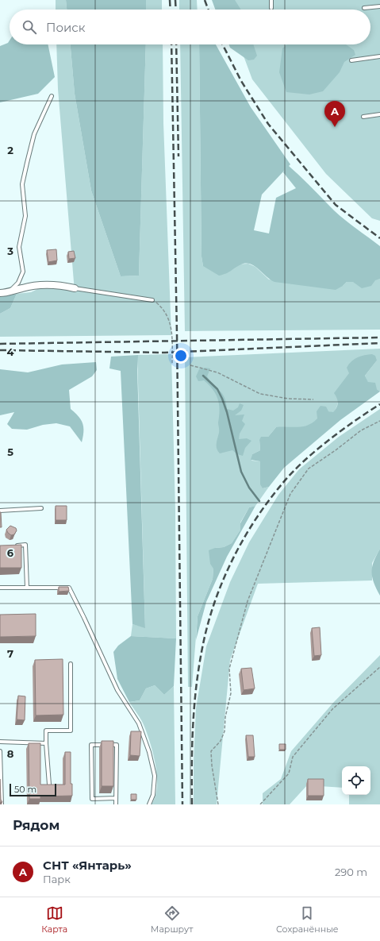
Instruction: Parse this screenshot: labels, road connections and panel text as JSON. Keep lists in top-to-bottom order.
{
  "scale_bar": "50 m",
  "page": {
    "search": "Поиск",
    "pins": "A",
    "scale": "50 m",
    "heading": "Рядом",
    "list": [
      {
        "mark": "A",
        "name": "СНТ «Янтарь»",
        "note": "Парк",
        "value": "290 m"
      }
    ],
    "nav": ["Карта", "Маршрут", "Сохранённые"]
  },
  "grid": {
    "rows": [
      "2",
      "3",
      "4",
      "5",
      "6",
      "7",
      "8"
    ]
  }
}
